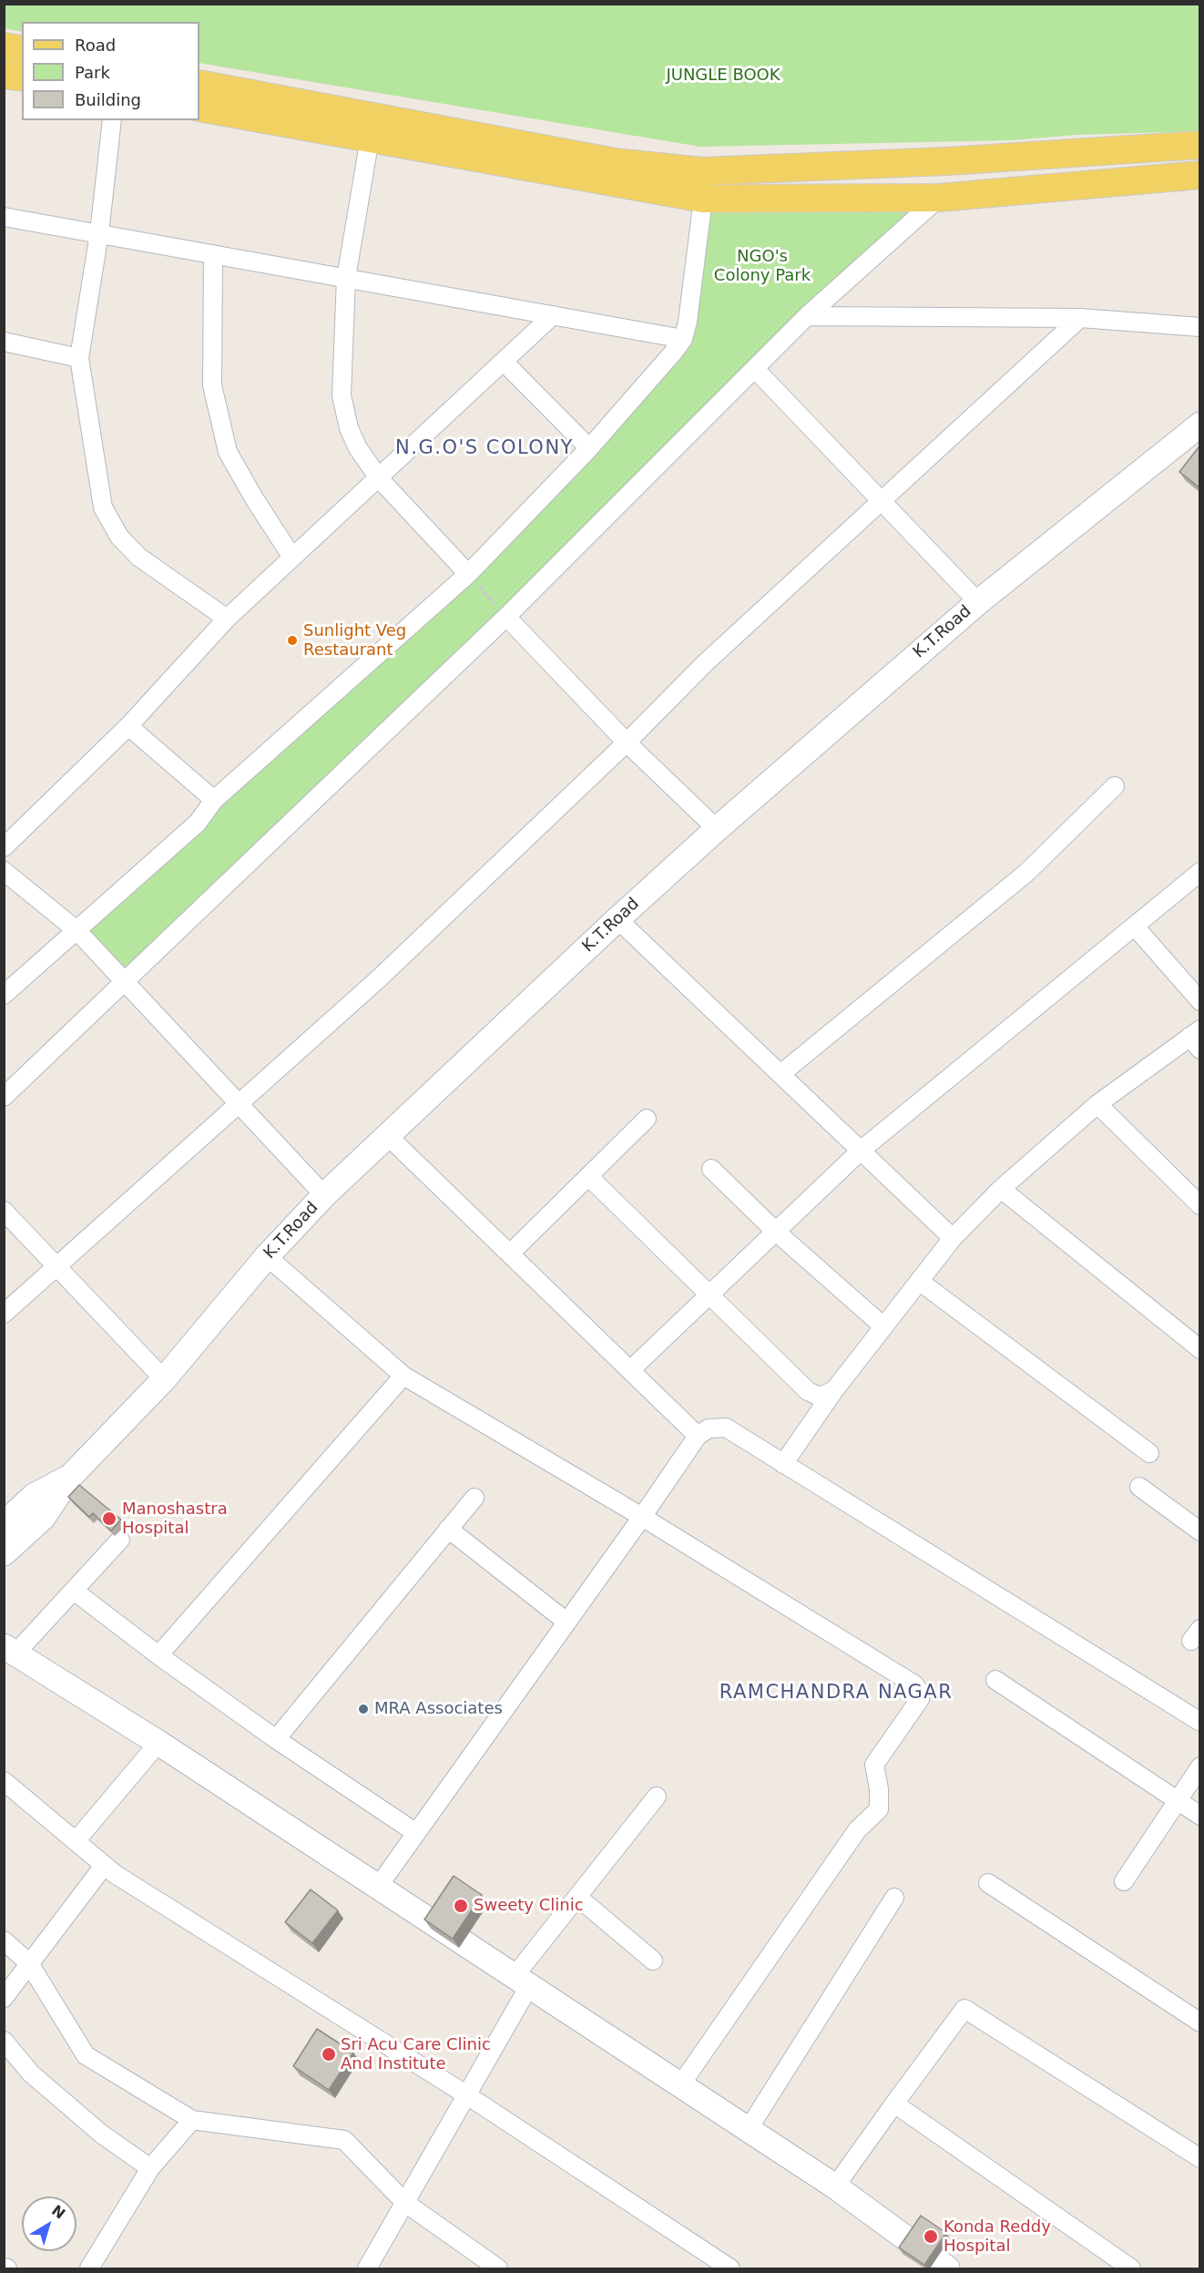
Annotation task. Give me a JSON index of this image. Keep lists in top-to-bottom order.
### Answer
{
  "streets": {
    "main road": ["K.T.Road"]
  },
  "districts": ["N.G.O'S COLONY", "RAMCHANDRA NAGAR"],
  "parks": ["JUNGLE BOOK", "NGO's Colony Park"],
  "places": [
    "Sunlight Veg Restaurant",
    "Manoshastra Hospital",
    "MRA Associates",
    "Sweety Clinic",
    "Sri Acu Care Clinic And Institute",
    "Konda Reddy Hospital"
  ],
  "legend": ["Road", "Park", "Building"],
  "north": "top right"
}
